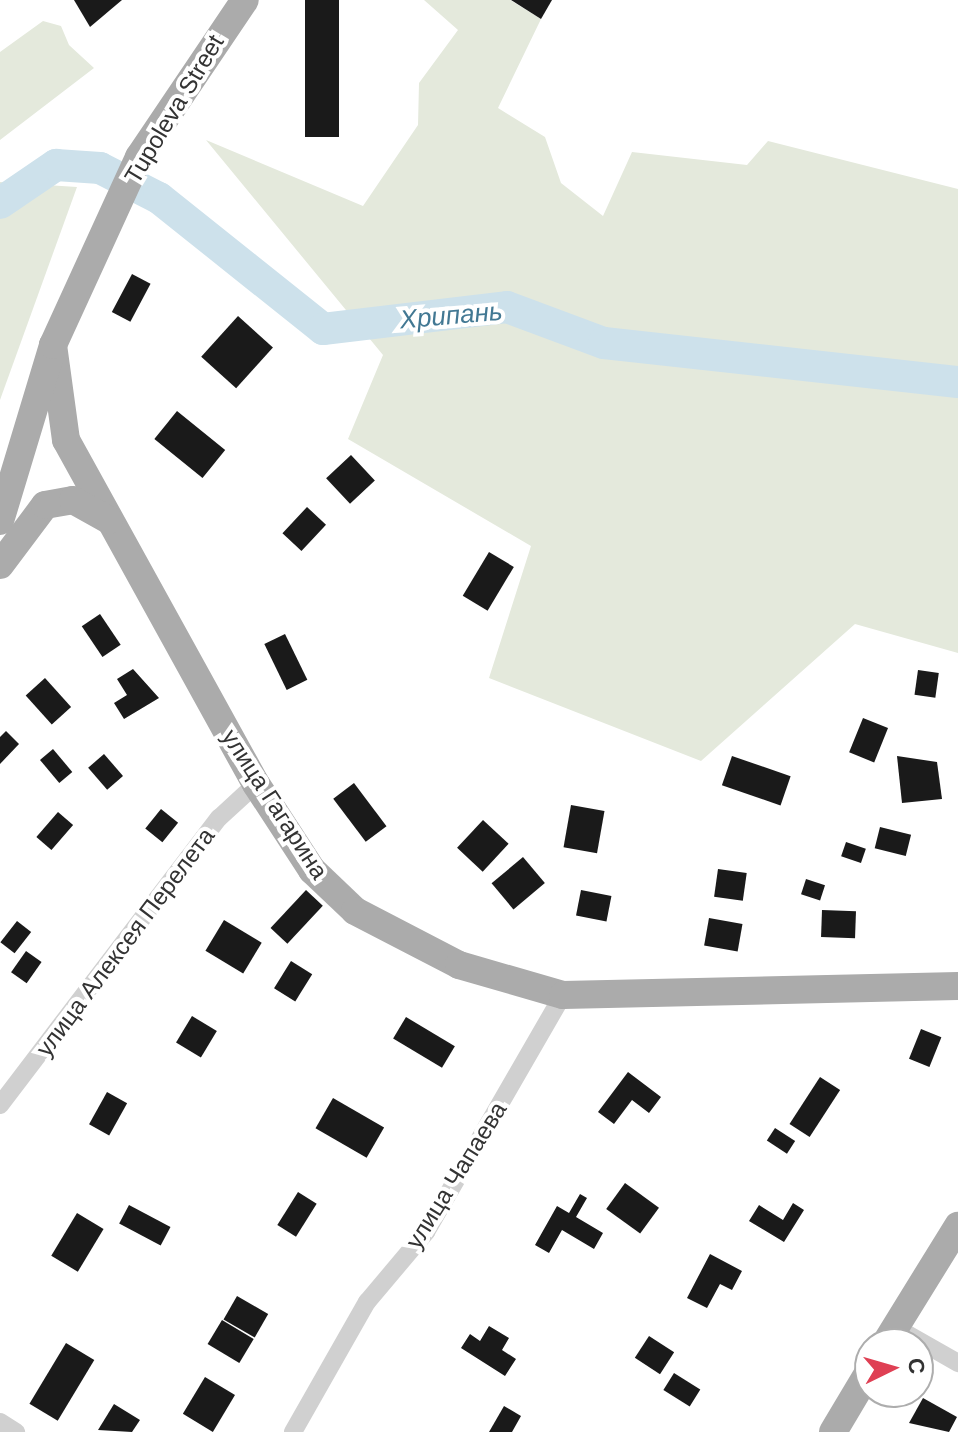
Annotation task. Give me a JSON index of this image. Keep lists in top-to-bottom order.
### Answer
{
  "streets": {
    "main road": ["Tupoleva Street", "улица Гагарина"],
    "street": ["улица Алексея Перелета", "улица Чапаева"]
  },
  "crossings": [
    ["Tupoleva Street", "улица Гагарина"],
    ["улица Гагарина", "улица Алексея Перелета"],
    ["улица Гагарина", "улица Чапаева"]
  ],
  "water": ["Хрипань"],
  "north": "right"
}
